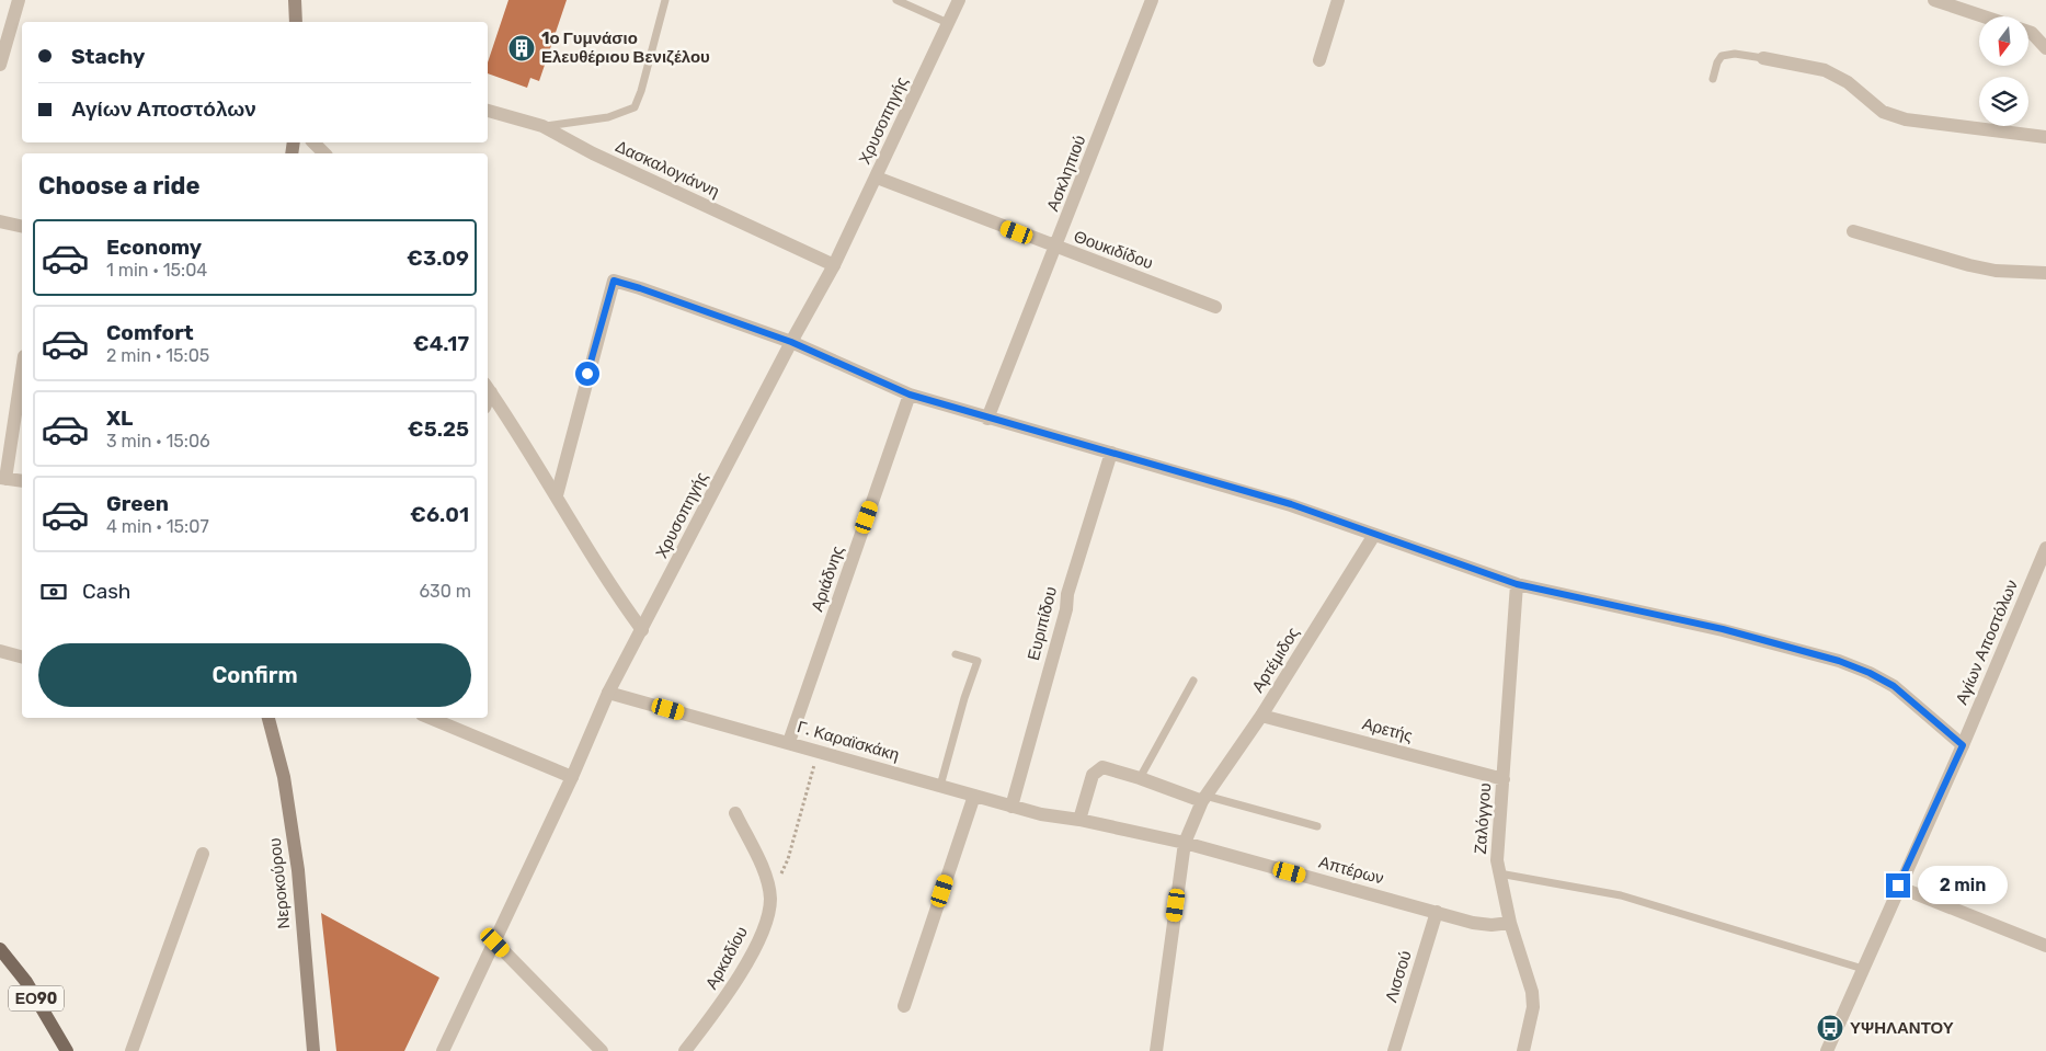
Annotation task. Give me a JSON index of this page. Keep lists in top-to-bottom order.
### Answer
{
  "streets": {
    "main road": ["Νεροκούρου", "ΕΟ90"],
    "street": [
      "Χρυσοπηγής",
      "Δασκαλογιάννη",
      "Ασκληπιού",
      "Θουκιδίδου",
      "Αριάδνης",
      "Ευριπίδου",
      "Αγίων Αποστόλων",
      "Αρτέμιδος",
      "Αρετής",
      "Γ. Καραϊσκάκη",
      "Ζαλόγγου",
      "Απτέρων",
      "Αρκαδίου",
      "Λισσού"
    ]
  },
  "crossings": [
    ["Χρυσοπηγής", "Δασκαλογιάννη"],
    ["Χρυσοπηγής", "Θουκιδίδου"],
    ["Χρυσοπηγής", "Γ. Καραϊσκάκη"],
    ["Ασκληπιού", "Θουκιδίδου"],
    ["Αριάδνης", "Γ. Καραϊσκάκη"],
    ["Ευριπίδου", "Γ. Καραϊσκάκη"],
    ["Αρτέμιδος", "Αρετής"],
    ["Αρετής", "Ζαλόγγου"],
    ["Γ. Καραϊσκάκη", "Απτέρων"],
    ["Ζαλόγγου", "Απτέρων"],
    ["Απτέρων", "Λισσού"]
  ],
  "places": {
    "building": ["1ο Γυμνάσιο Ελευθέριου Βενιζέλου"],
    "bus stop": ["ΥΨΗΛΑΝΤΟΥ"]
  },
  "north": "bottom",
  "page": {
    "banner": ["Stachy", "Αγίων Αποστόλων"],
    "heading": "Choose a ride",
    "list": [
      {
        "name": "Economy",
        "note": "1 min · 15:04",
        "value": "€3.09"
      },
      {
        "name": "Comfort",
        "note": "2 min · 15:05",
        "value": "€4.17"
      },
      {
        "name": "XL",
        "note": "3 min · 15:06",
        "value": "€5.25"
      },
      {
        "name": "Green",
        "note": "4 min · 15:07",
        "value": "€6.01"
      }
    ],
    "pay": ["Cash", "630 m"],
    "buttons": "Confirm",
    "bubble": "2 min"
  }
}
